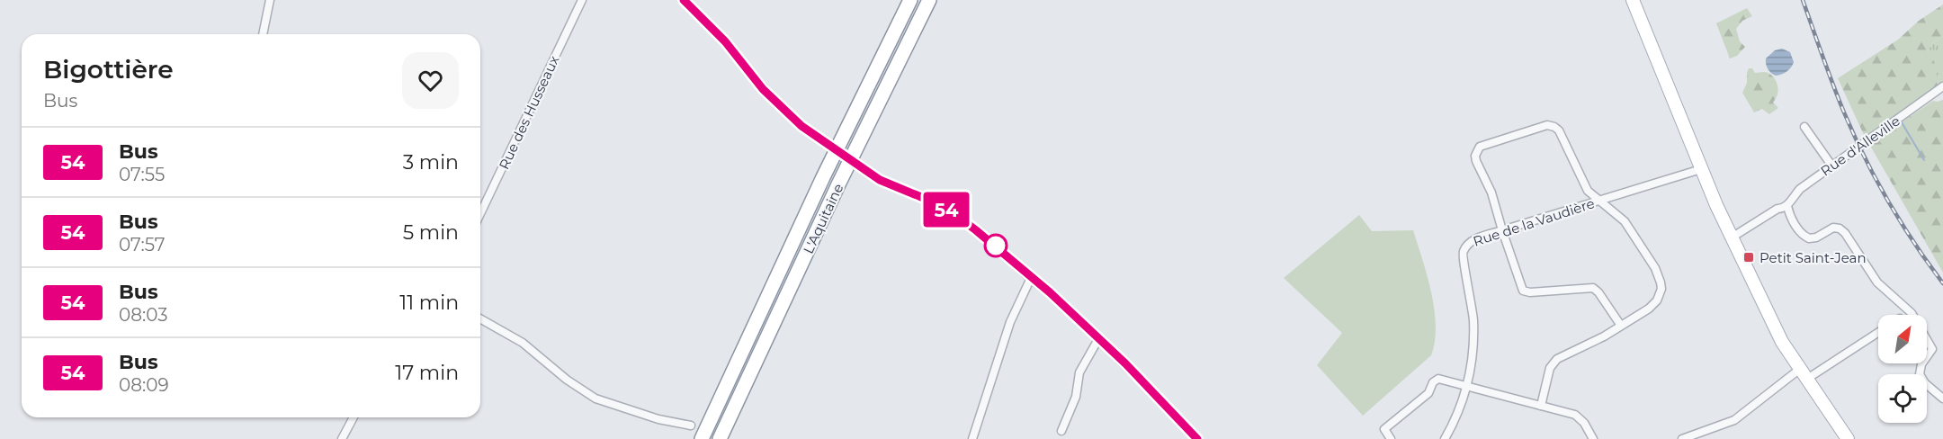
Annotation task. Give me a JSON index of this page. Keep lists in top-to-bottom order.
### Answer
{
  "streets": {
    "highway": ["L'Aquitaine"],
    "street": ["Rue des Husseaux", "Rue d'Alleville", "Rue de la Vaudière"]
  },
  "places": {
    "transit": ["Petit Saint-Jean"]
  },
  "lines": ["bus line 54"],
  "north": "top right",
  "page": {
    "on_map": "54",
    "heading": ["Bigottière", "Bus"],
    "list": [
      {
        "mark": "54",
        "name": "Bus",
        "note": "07:55",
        "value": "3 min"
      },
      {
        "mark": "54",
        "name": "Bus",
        "note": "07:57",
        "value": "5 min"
      },
      {
        "mark": "54",
        "name": "Bus",
        "note": "08:03",
        "value": "11 min"
      },
      {
        "mark": "54",
        "name": "Bus",
        "note": "08:09",
        "value": "17 min"
      }
    ]
  }
}
